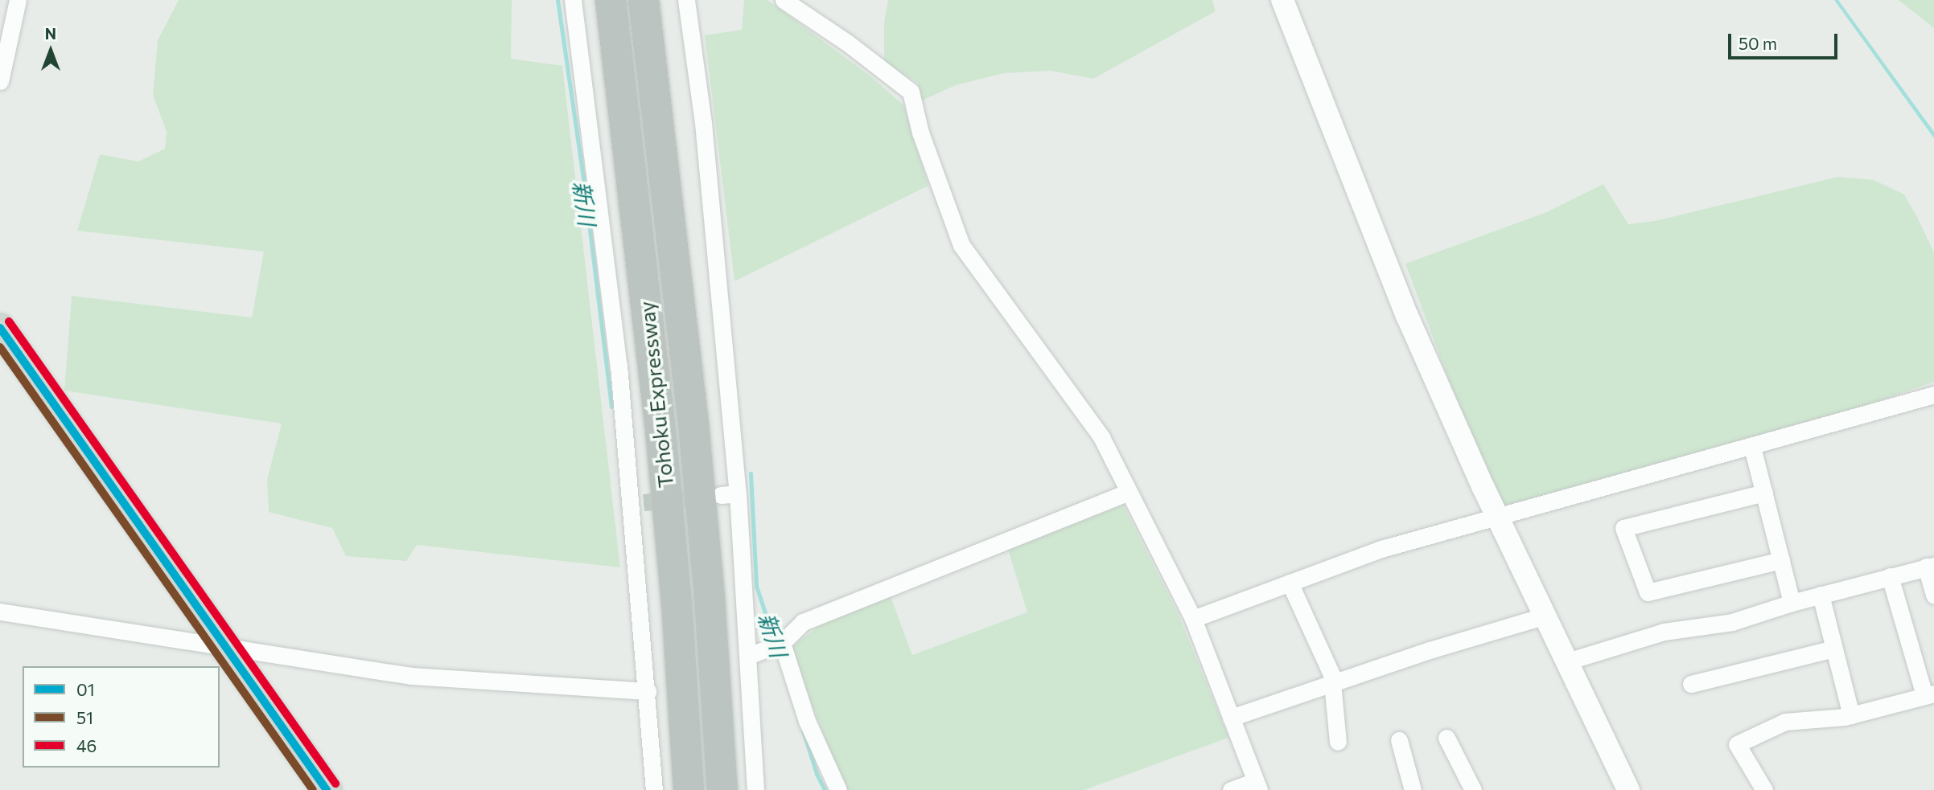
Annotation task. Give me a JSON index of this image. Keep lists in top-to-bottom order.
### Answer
{
  "streets": {
    "highway": ["Tohoku Expressway"]
  },
  "water": ["新川"],
  "lines": ["transit line 46", "transit line 01", "transit line 51"],
  "legend": ["01", "51", "46"],
  "scale_bar": "50 m",
  "north": "top"
}
